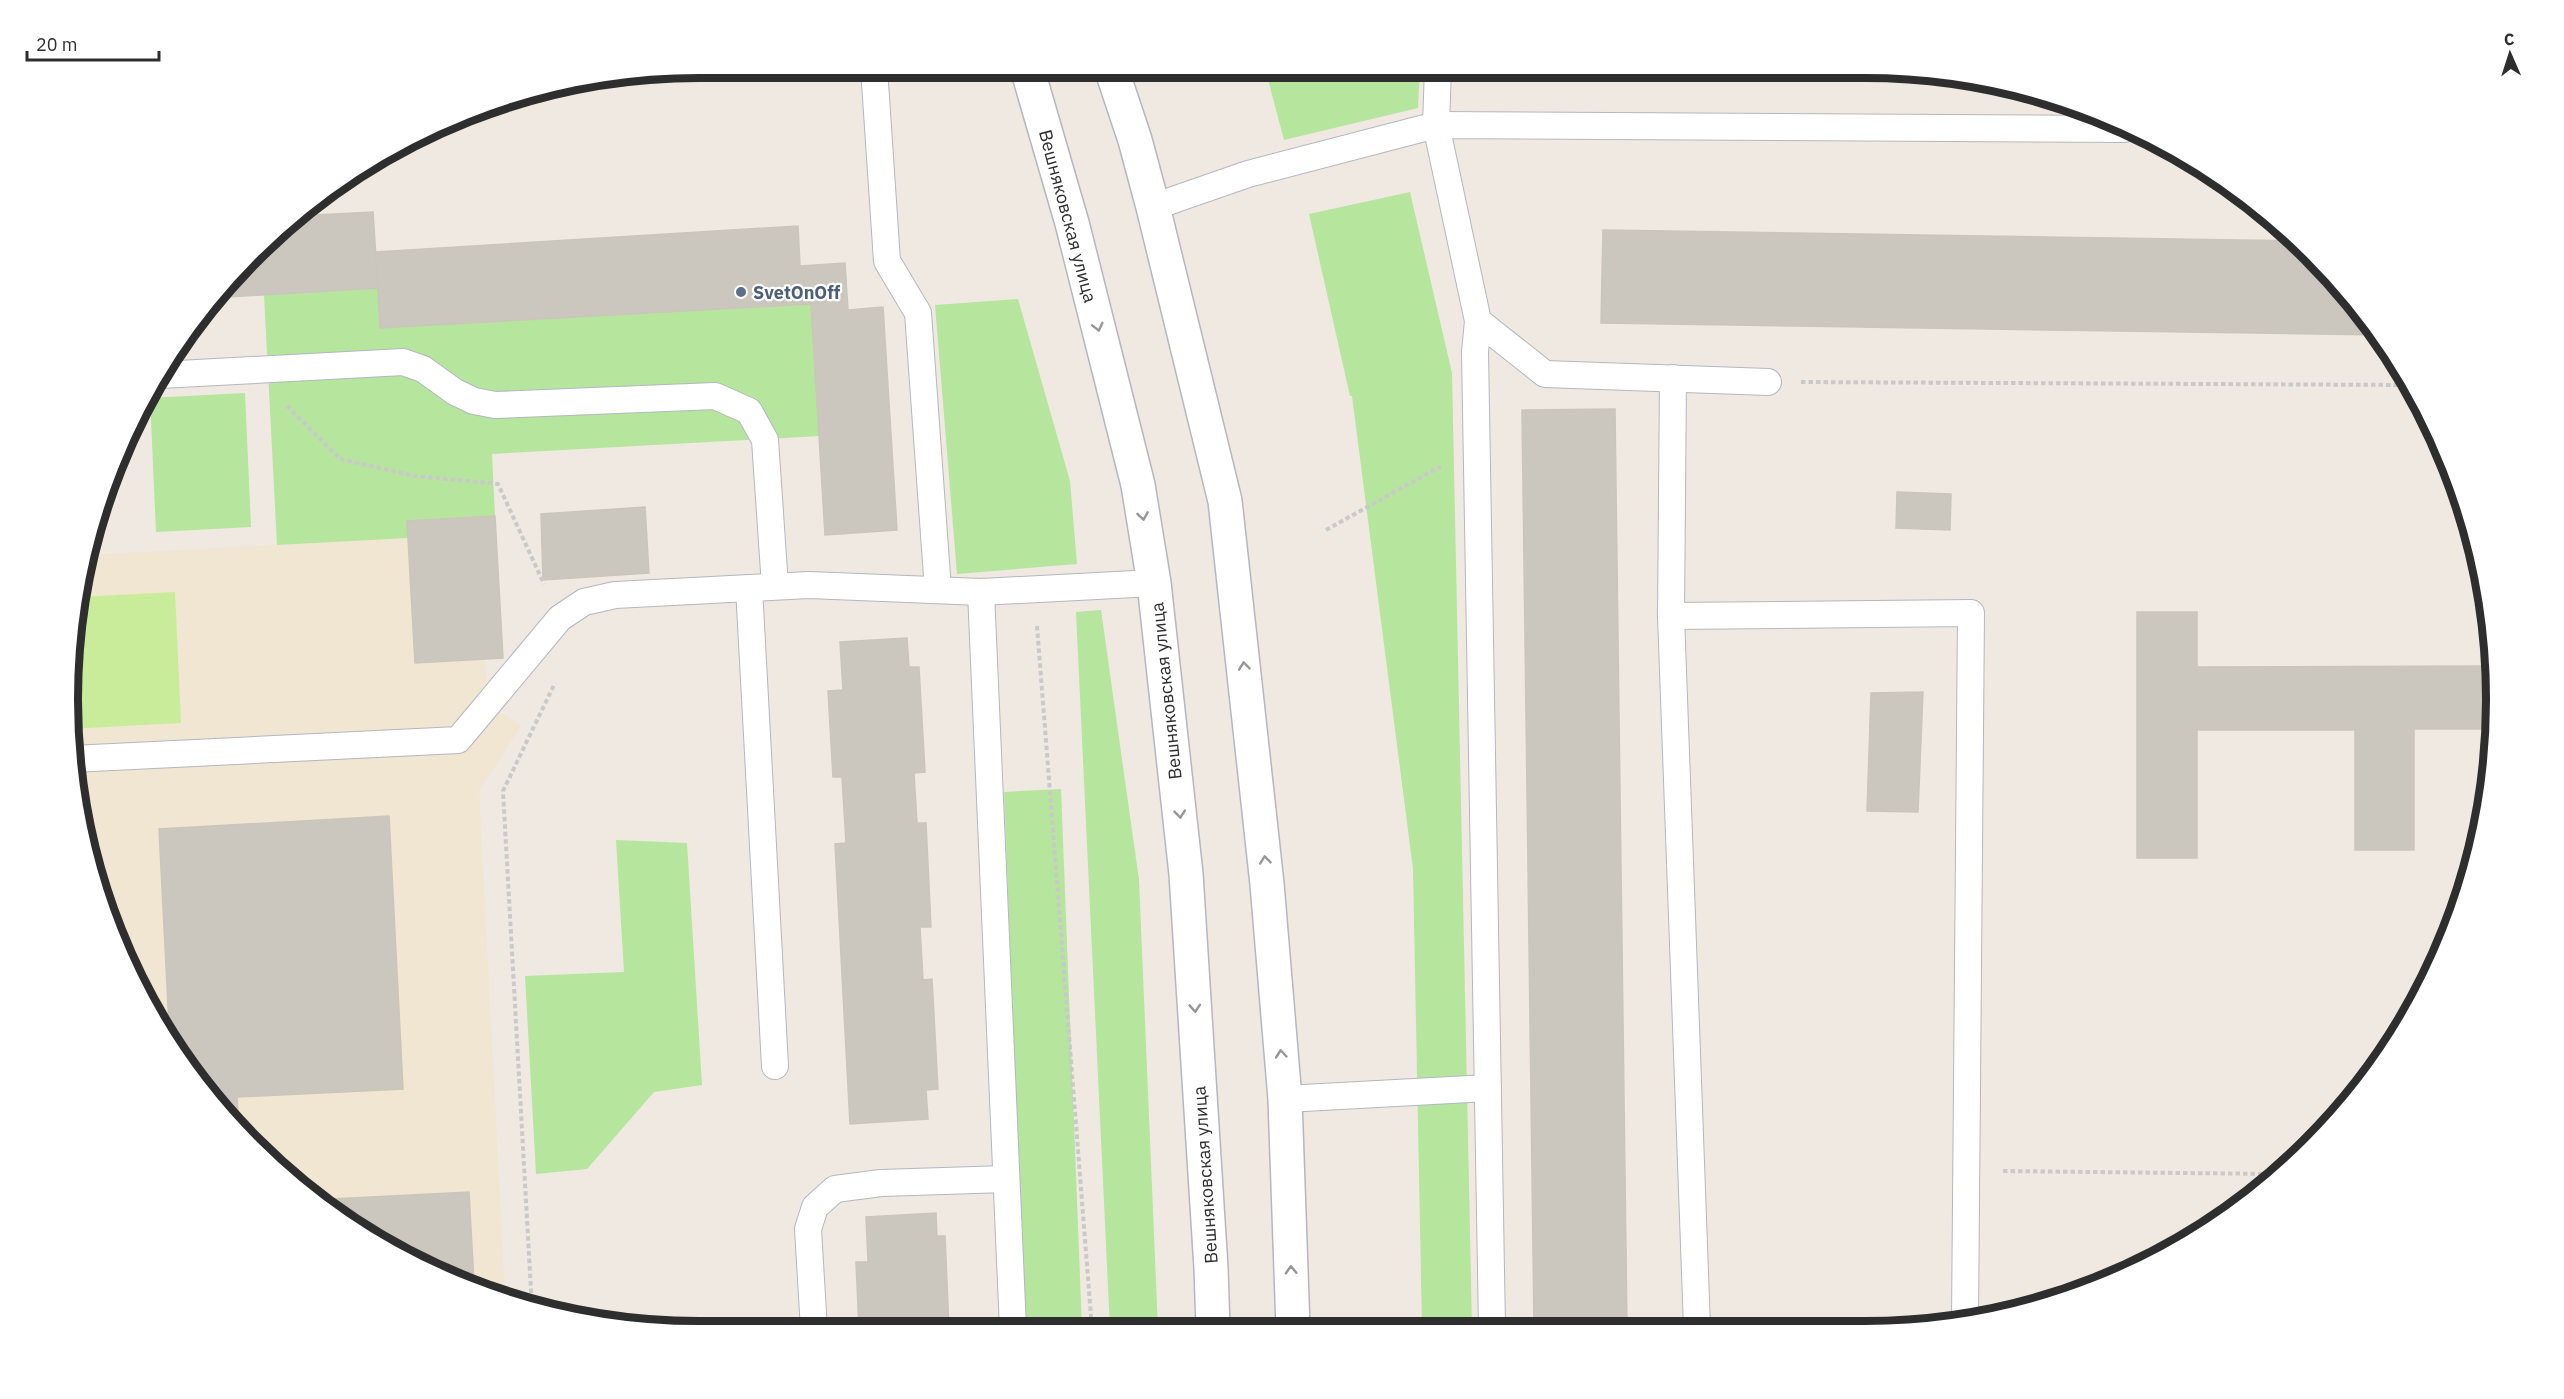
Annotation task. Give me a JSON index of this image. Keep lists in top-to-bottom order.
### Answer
{
  "streets": {
    "main road": ["Вешняковская улица"]
  },
  "places": ["SvetOnOff"],
  "scale_bar": "20 m",
  "north": "top"
}
